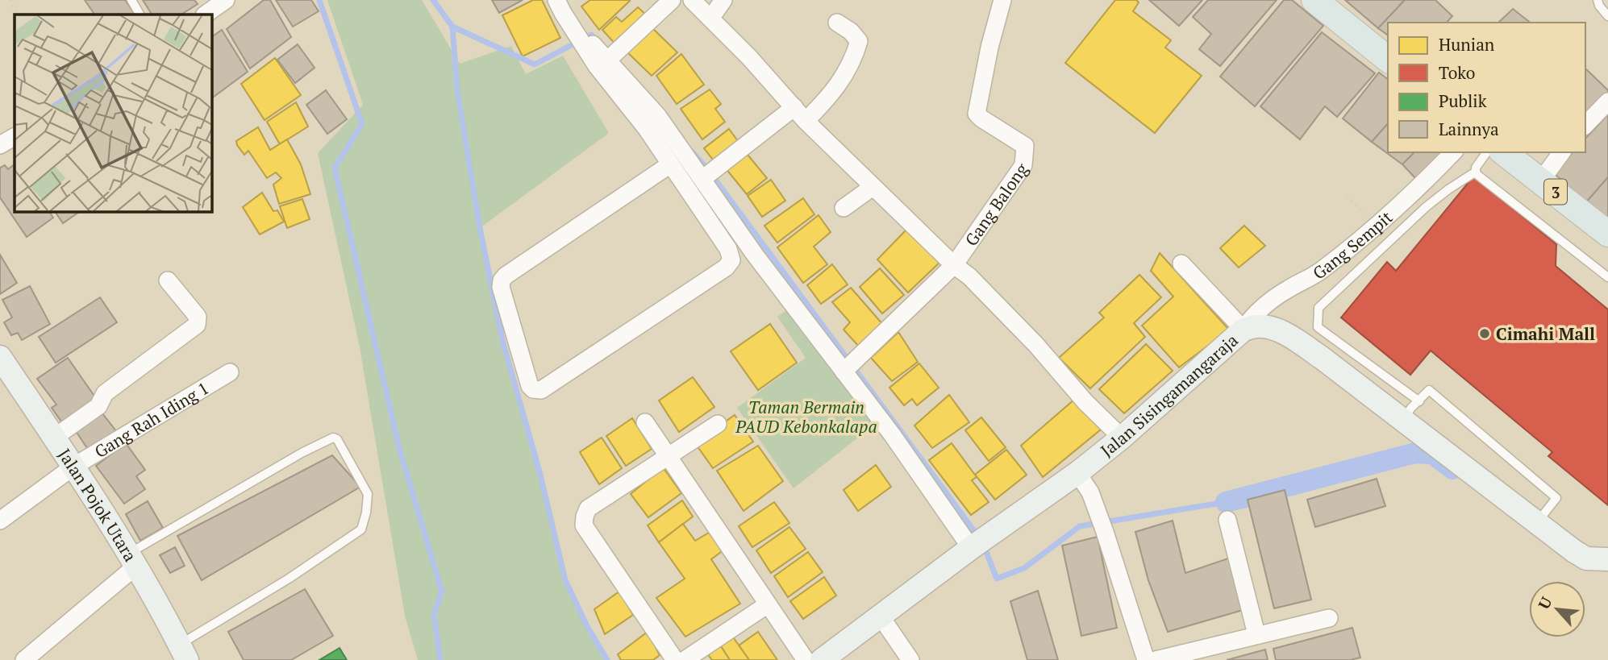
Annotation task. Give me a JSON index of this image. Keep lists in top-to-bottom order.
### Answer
{
  "streets": {
    "main road": ["3", "Jalan Sisingamangaraja", "Jalan Pojok Utara"],
    "street": ["Gang Balong", "Gang Sempit", "Gang Rah Iding 1"]
  },
  "crossings": [
    ["Gang Sempit", "Jalan Sisingamangaraja"],
    ["Gang Rah Iding 1", "Jalan Pojok Utara"]
  ],
  "parks": ["Taman Bermain PAUD Kebonkalapa"],
  "places": ["Cimahi Mall"],
  "legend": [
    "Hunian",
    "Toko",
    "Publik",
    "Lainnya"
  ],
  "north": "top left"
}
